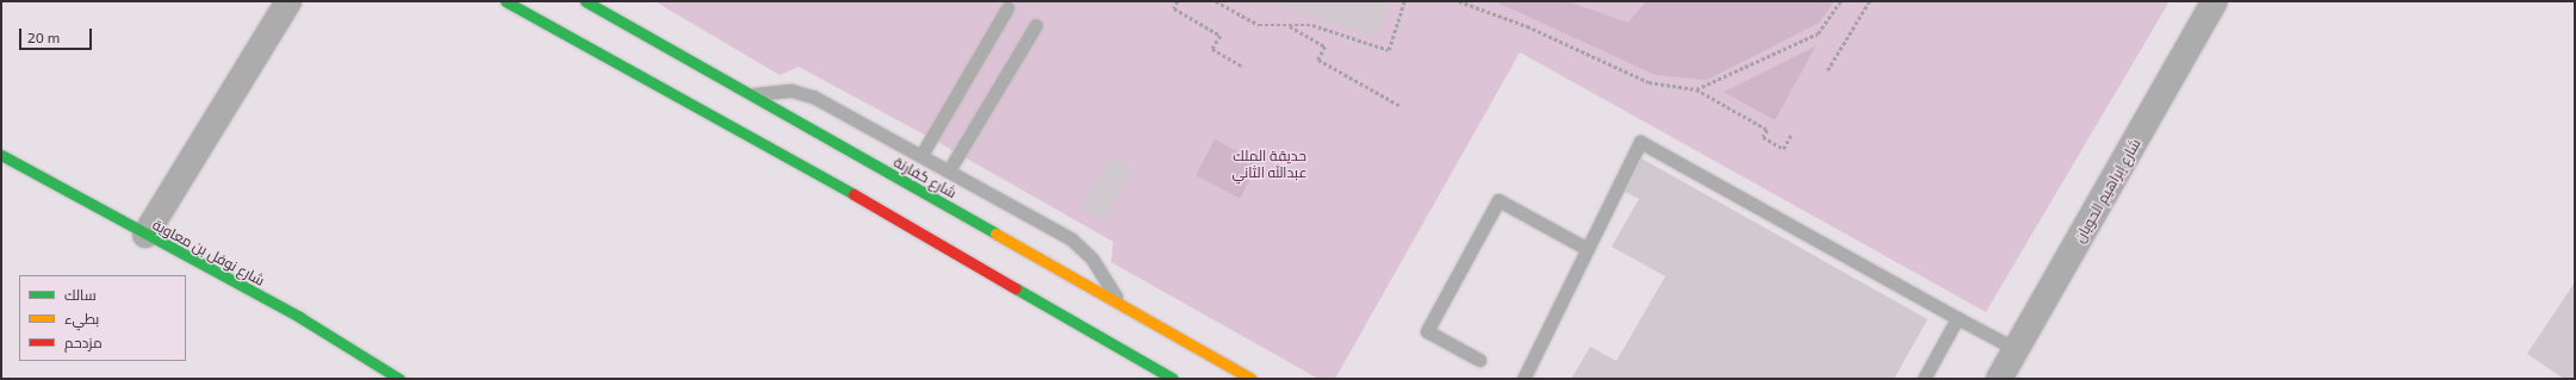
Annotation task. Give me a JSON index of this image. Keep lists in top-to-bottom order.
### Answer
{
  "streets": {
    "street": ["شارع كفارنة", "شارع إبراهيم الحويان", "شارع نوفل بن معاوية"]
  },
  "parks": ["حديقة الملك عبدالله الثاني"],
  "legend": ["سالك", "بطيء", "مزدحم"],
  "scale_bar": "20 m"
}
